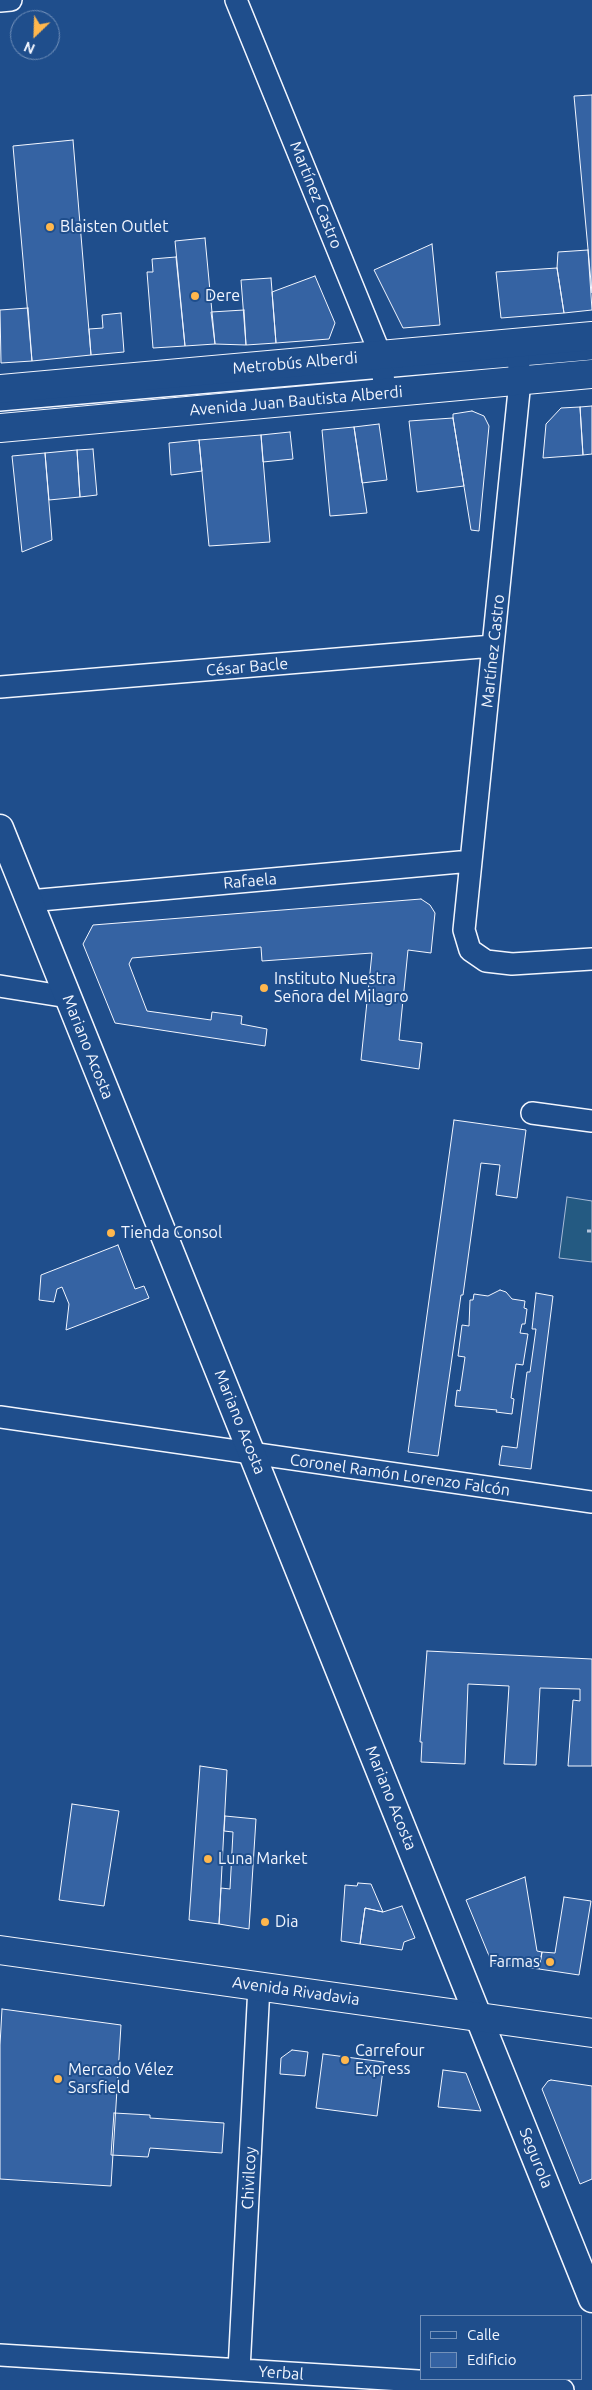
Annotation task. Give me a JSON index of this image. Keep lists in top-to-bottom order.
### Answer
{
  "streets": {
    "main road": ["Avenida Juan Bautista Alberdi", "Avenida Rivadavia"],
    "street": [
      "Martínez Castro",
      "César Bacle",
      "Rafaela",
      "Mariano Acosta",
      "Coronel Ramón Lorenzo Falcón",
      "Segurola",
      "Chivilcoy",
      "Yerbal"
    ],
    "lane": ["Metrobús Alberdi"]
  },
  "crossings": [
    ["Martínez Castro", "Metrobús Alberdi"],
    ["Martínez Castro", "Avenida Juan Bautista Alberdi"],
    ["Martínez Castro", "César Bacle"],
    ["Martínez Castro", "Rafaela"],
    ["Metrobús Alberdi", "Avenida Juan Bautista Alberdi"],
    ["Rafaela", "Mariano Acosta"],
    ["Mariano Acosta", "Coronel Ramón Lorenzo Falcón"],
    ["Mariano Acosta", "Avenida Rivadavia"],
    ["Mariano Acosta", "Segurola"],
    ["Avenida Rivadavia", "Segurola"],
    ["Avenida Rivadavia", "Chivilcoy"],
    ["Chivilcoy", "Yerbal"]
  ],
  "places": [
    "Blaisten Outlet",
    "Dere",
    "Instituto Nuestra Señora del Milagro",
    "Tienda Consol",
    "Luna Market",
    "Dia",
    "Farmas",
    "Carrefour Express",
    "Mercado Vélez Sarsfield"
  ],
  "legend": ["Calle", "Edificio"],
  "north": "bottom left"
}
